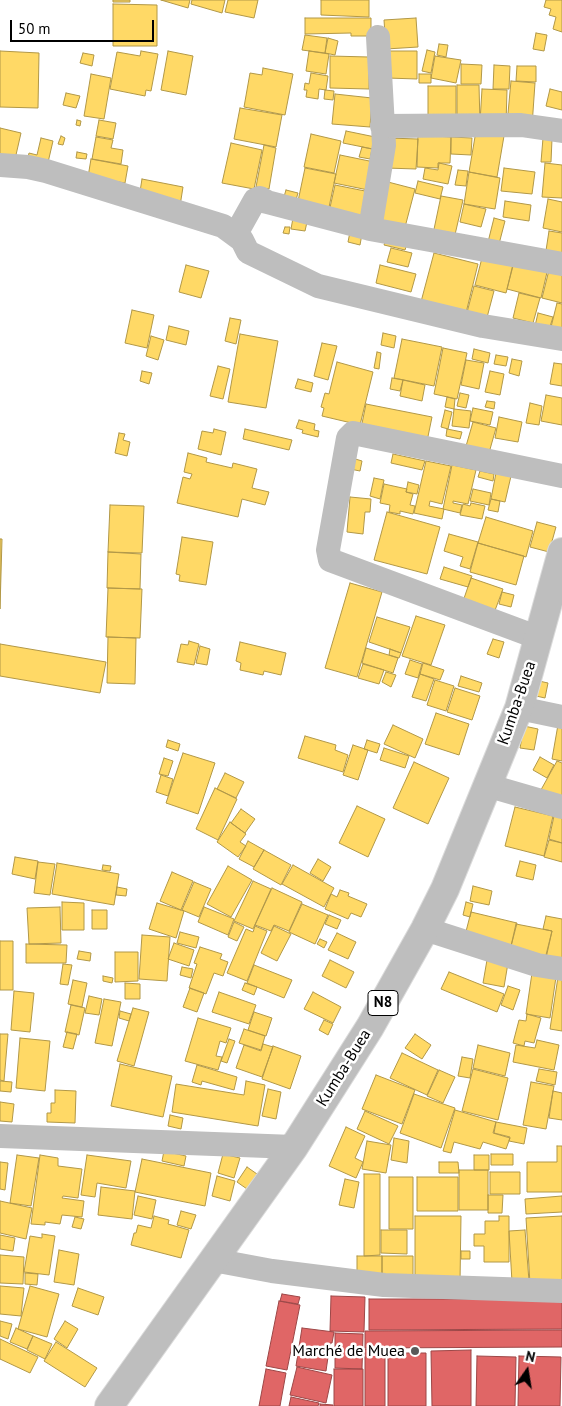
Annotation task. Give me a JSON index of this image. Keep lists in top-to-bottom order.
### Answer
{
  "streets": {
    "highway": ["Kumba-Buea", "N8"]
  },
  "places": ["Marché de Muea"],
  "scale_bar": "50 m",
  "north": "top"
}
